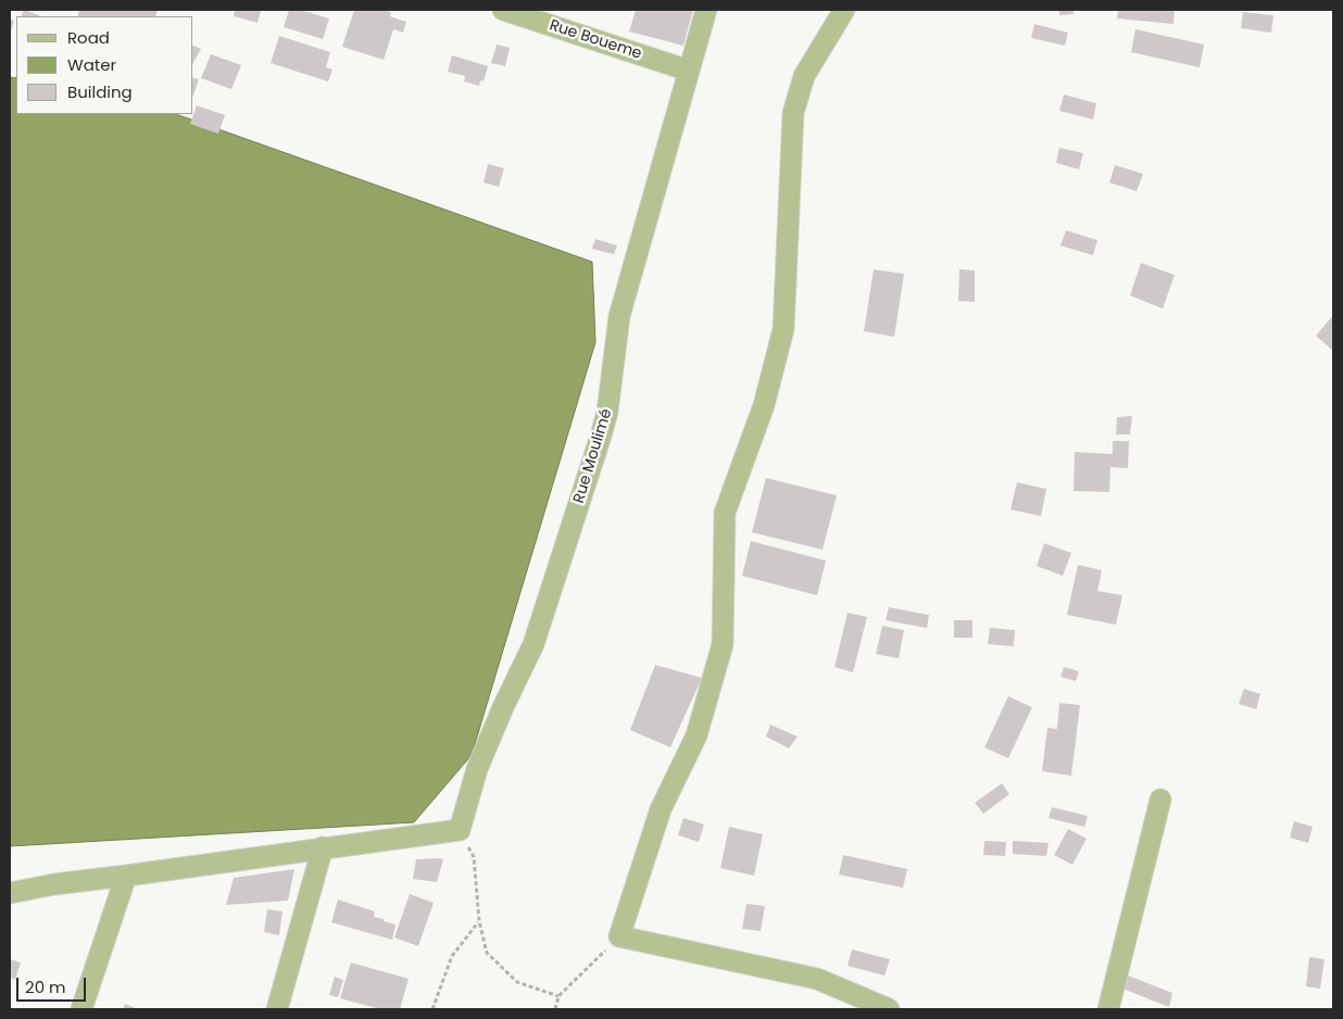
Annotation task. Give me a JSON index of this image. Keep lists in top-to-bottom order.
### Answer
{
  "streets": {
    "street": ["Rue Boueme", "Rue Moulimé"]
  },
  "crossings": [
    ["Rue Boueme", "Rue Moulimé"]
  ],
  "legend": ["Road", "Water", "Building"],
  "scale_bar": "20 m"
}
